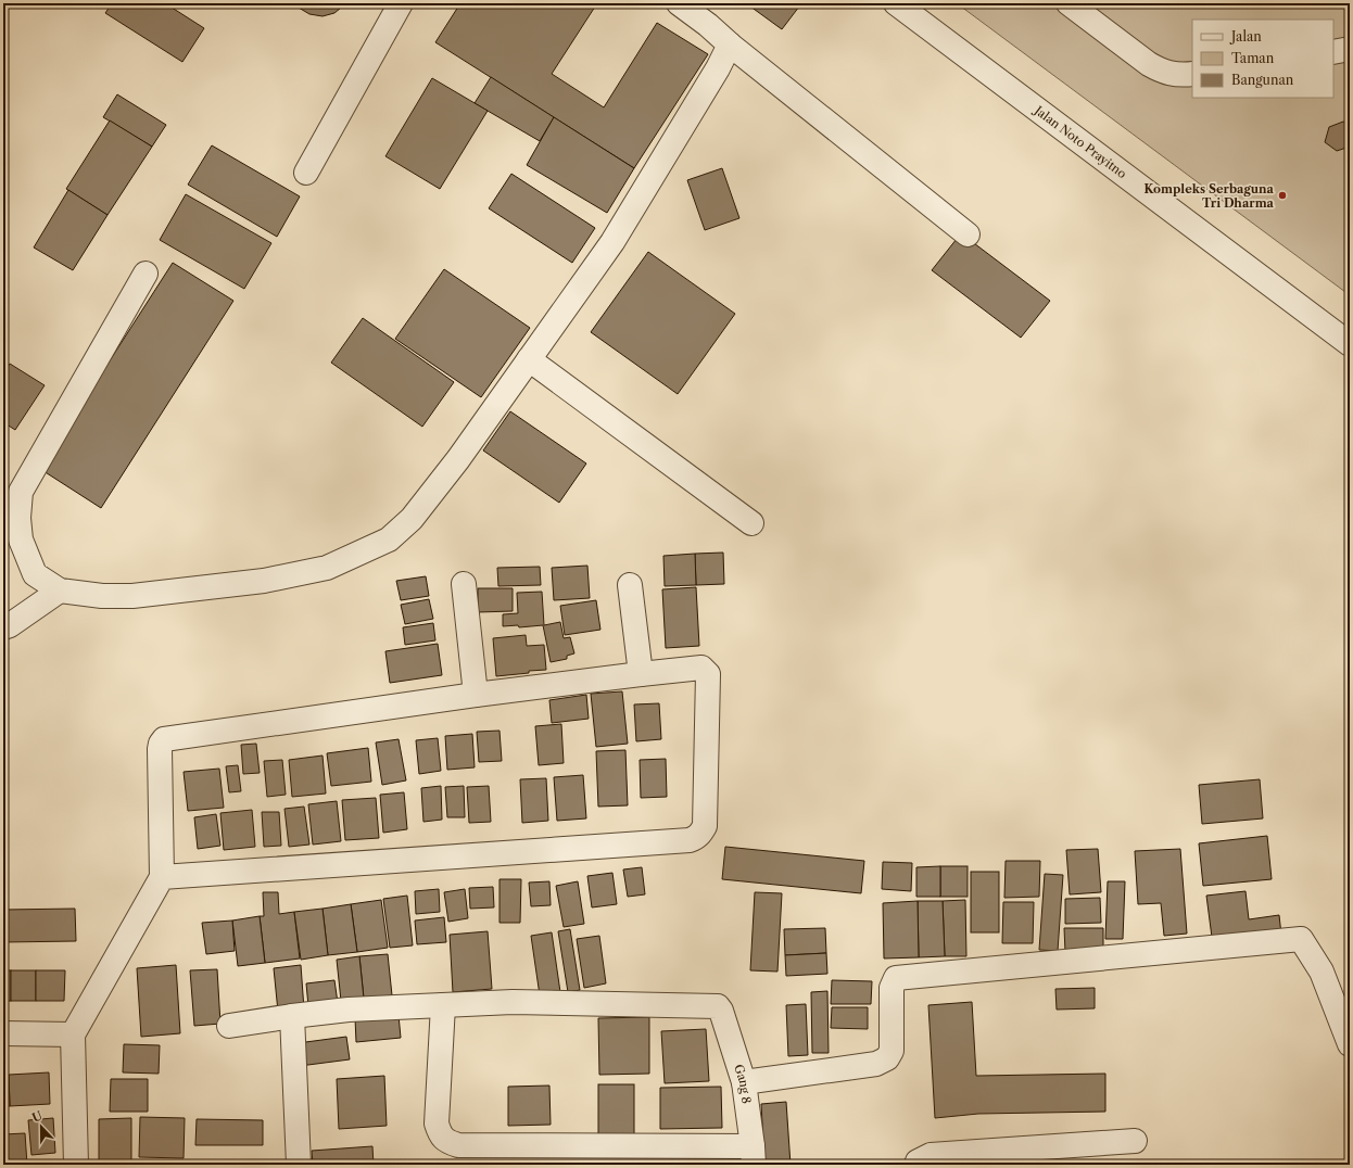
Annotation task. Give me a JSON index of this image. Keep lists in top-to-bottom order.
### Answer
{
  "streets": {
    "street": ["Jalan Noto Prayitno", "Gang 8"]
  },
  "places": ["Kompleks Serbaguna Tri Dharma"],
  "legend": ["Jalan", "Taman", "Bangunan"],
  "north": "top"
}
